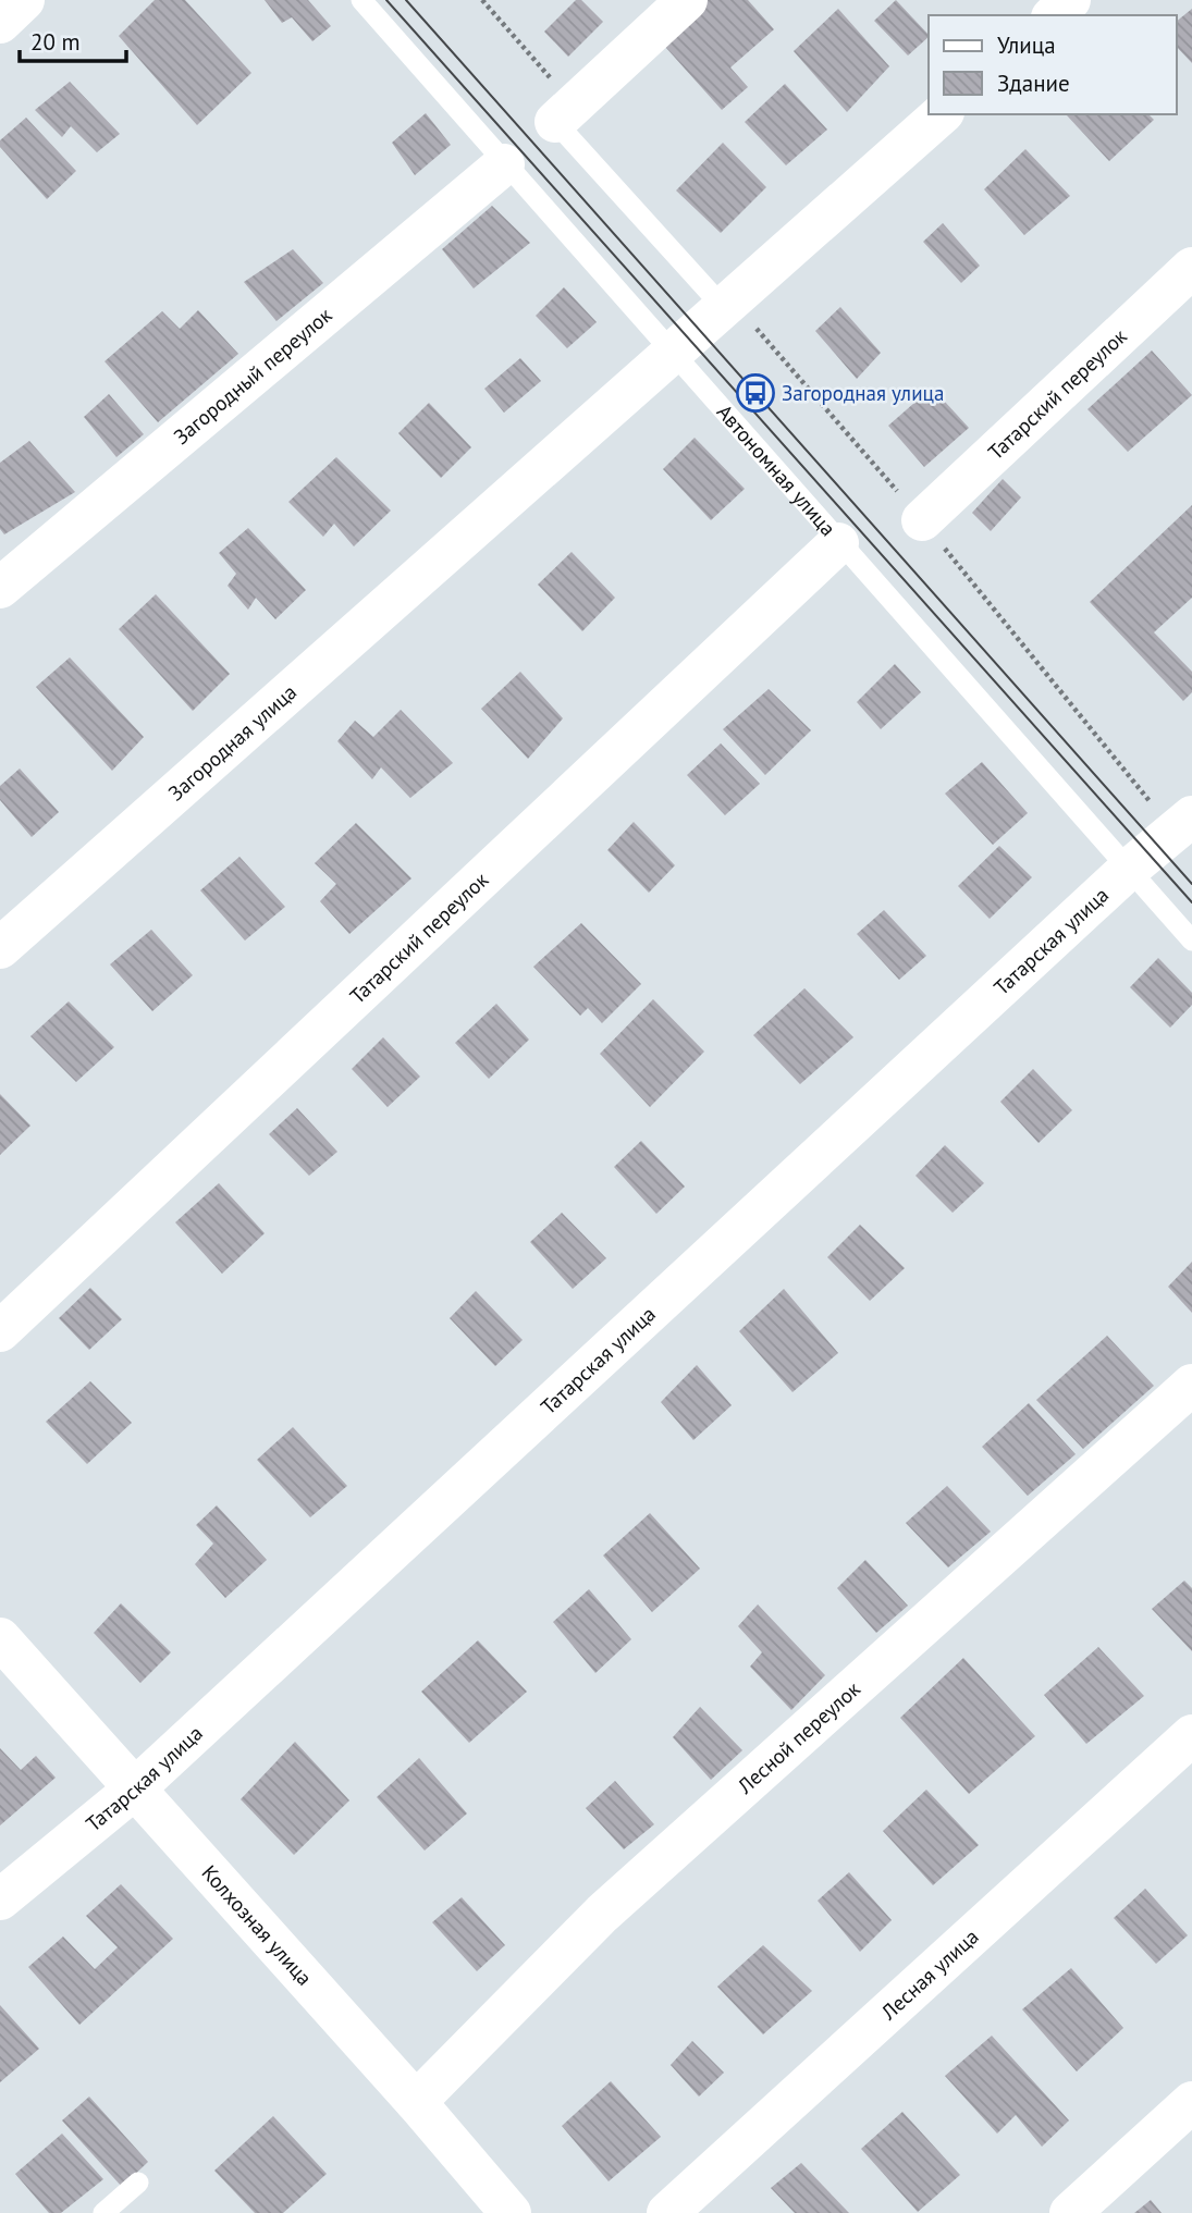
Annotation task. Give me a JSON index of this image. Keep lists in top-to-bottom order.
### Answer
{
  "streets": {
    "street": [
      "Загородный переулок",
      "Татарский переулок",
      "Загородная улица",
      "Татарская улица",
      "Лесной переулок",
      "Колхозная улица",
      "Лесная улица"
    ],
    "lane": ["Автономная улица"]
  },
  "crossings": [
    ["Загородный переулок", "Автономная улица"],
    ["Татарский переулок", "Автономная улица"],
    ["Автономная улица", "Загородная улица"],
    ["Автономная улица", "Татарская улица"],
    ["Татарская улица", "Колхозная улица"],
    ["Лесной переулок", "Колхозная улица"]
  ],
  "places": {
    "bus stop": ["Загородная улица"]
  },
  "legend": ["Улица", "Здание"],
  "scale_bar": "20 m"
}
